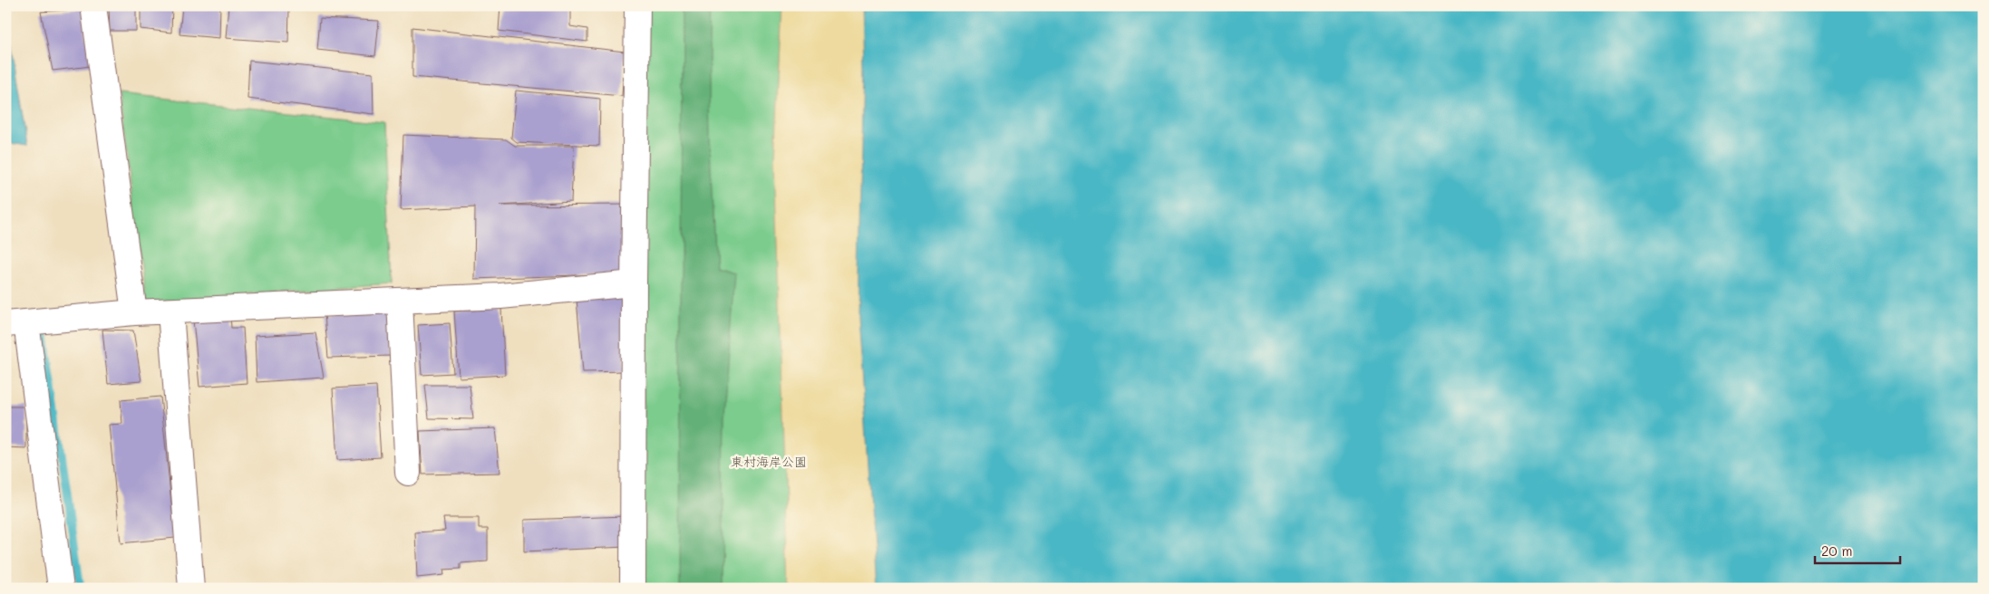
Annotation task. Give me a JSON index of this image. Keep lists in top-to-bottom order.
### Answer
{
  "parks": ["東村海岸公園"],
  "scale_bar": "20 m"
}
